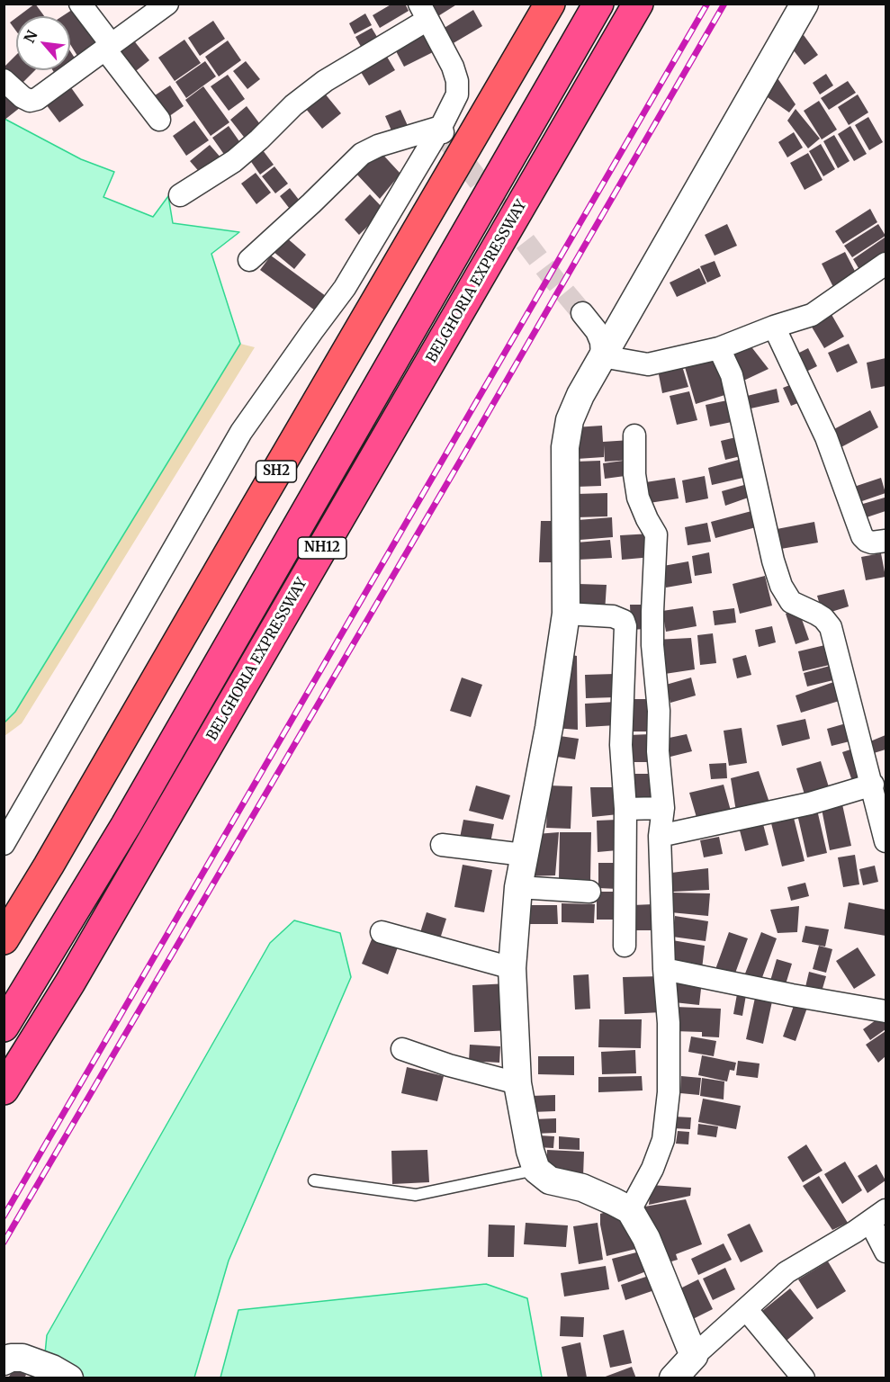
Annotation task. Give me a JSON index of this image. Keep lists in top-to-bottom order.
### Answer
{
  "streets": {
    "highway": ["BELGHORIA EXPRESSWAY", "NH12"],
    "main road": ["SH2"]
  },
  "north": "top left"
}
